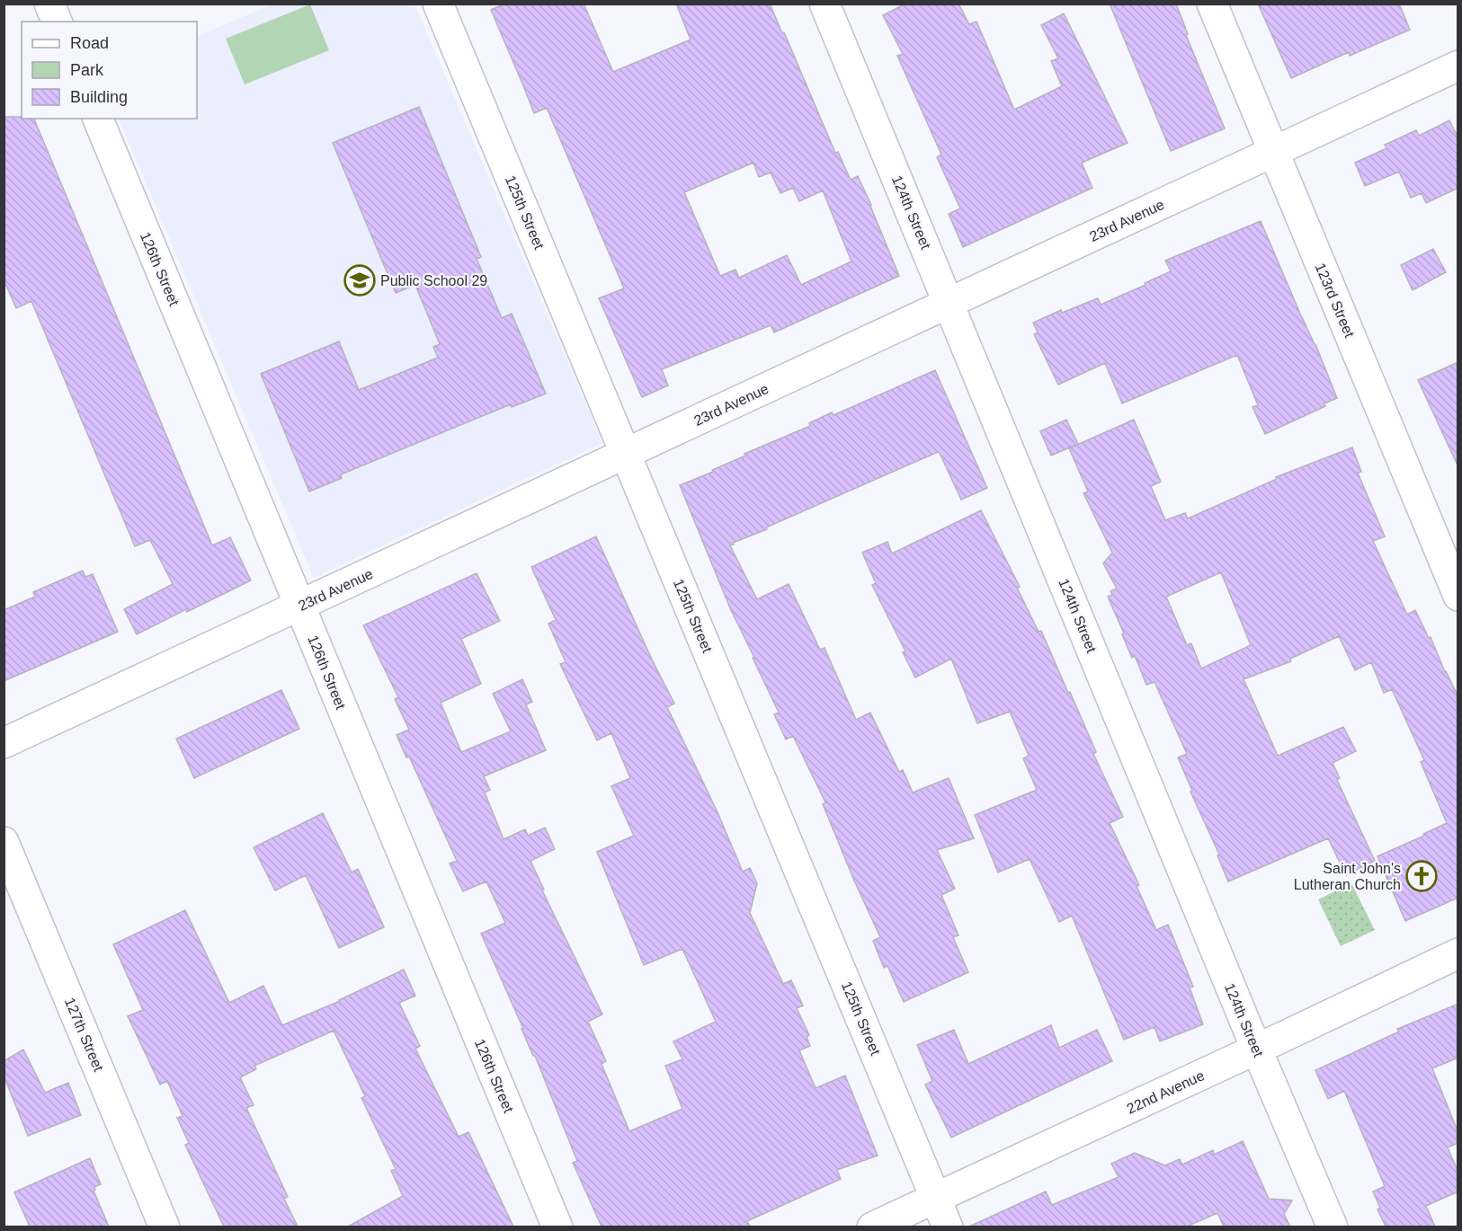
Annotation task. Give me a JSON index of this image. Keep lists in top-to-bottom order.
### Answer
{
  "streets": {
    "street": [
      "125th Street",
      "124th Street",
      "23rd Avenue",
      "126th Street",
      "123rd Street",
      "127th Street",
      "22nd Avenue"
    ]
  },
  "crossings": [
    ["125th Street", "23rd Avenue"],
    ["125th Street", "22nd Avenue"],
    ["124th Street", "23rd Avenue"],
    ["124th Street", "22nd Avenue"],
    ["23rd Avenue", "126th Street"],
    ["23rd Avenue", "123rd Street"]
  ],
  "places": {
    "school or university": ["Public School 29"],
    "church": ["Saint John's Lutheran Church"]
  },
  "legend": ["Road", "Park", "Building"]
}
